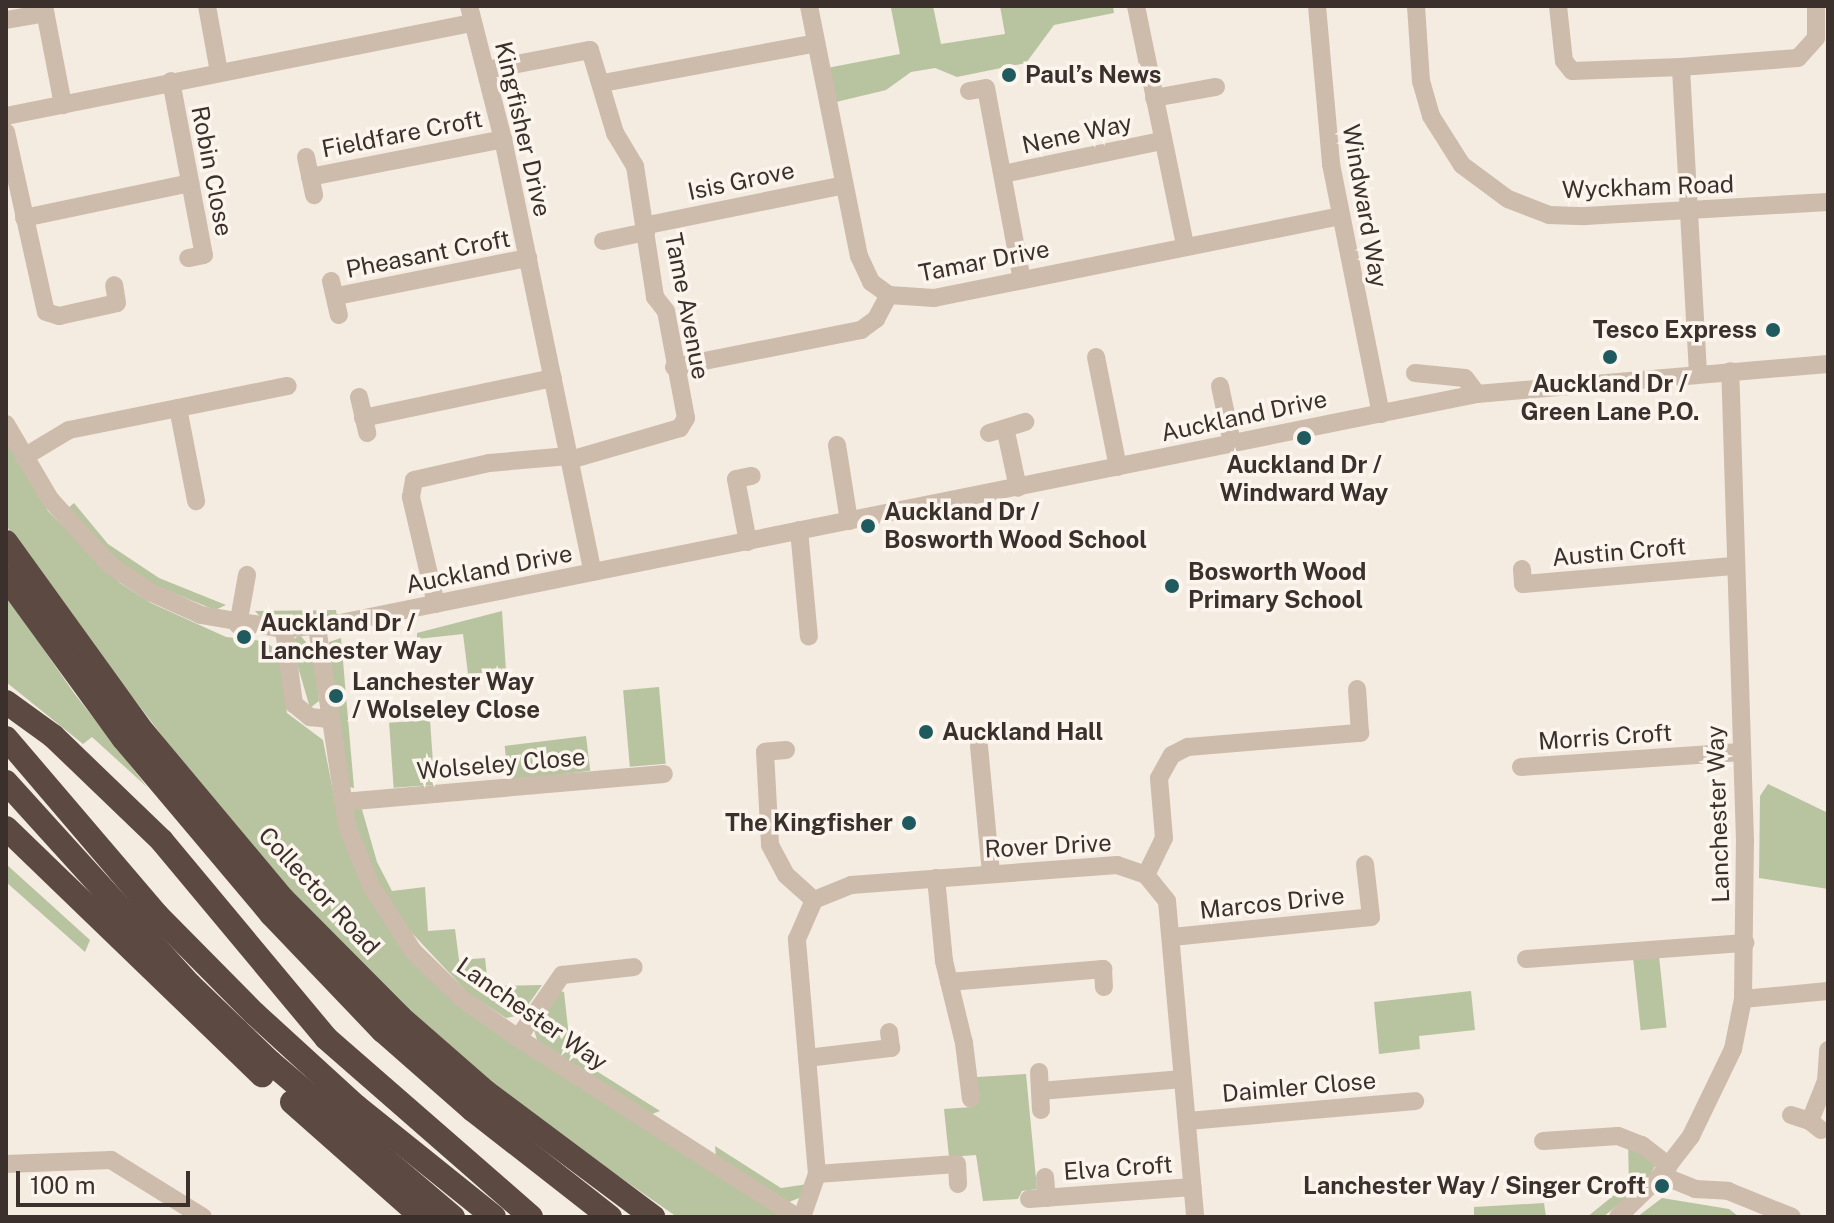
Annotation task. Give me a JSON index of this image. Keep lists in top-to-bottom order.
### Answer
{
  "streets": {
    "highway": ["Collector Road"],
    "street": [
      "Kingfisher Drive",
      "Fieldfare Croft",
      "Nene Way",
      "Robin Close",
      "Isis Grove",
      "Wyckham Road",
      "Windward Way",
      "Pheasant Croft",
      "Tamar Drive",
      "Tame Avenue",
      "Auckland Drive",
      "Austin Croft",
      "Morris Croft",
      "Wolseley Close",
      "Lanchester Way",
      "Rover Drive",
      "Marcos Drive",
      "Daimler Close",
      "Elva Croft"
    ]
  },
  "crossings": [
    ["Kingfisher Drive", "Fieldfare Croft"],
    ["Kingfisher Drive", "Robin Close"],
    ["Kingfisher Drive", "Pheasant Croft"],
    ["Kingfisher Drive", "Tame Avenue"],
    ["Kingfisher Drive", "Auckland Drive"],
    ["Isis Grove", "Tamar Drive"],
    ["Isis Grove", "Tame Avenue"],
    ["Windward Way", "Tamar Drive"],
    ["Windward Way", "Auckland Drive"],
    ["Tame Avenue", "Auckland Drive"],
    ["Auckland Drive", "Lanchester Way"],
    ["Austin Croft", "Lanchester Way"],
    ["Morris Croft", "Lanchester Way"],
    ["Wolseley Close", "Lanchester Way"]
  ],
  "places": [
    "Paul’s News",
    "Tesco Express",
    "Auckland Dr / Green Lane P.O.",
    "Auckland Dr / Windward Way",
    "Auckland Dr / Bosworth Wood School",
    "Bosworth Wood Primary School",
    "Auckland Dr / Lanchester Way",
    "Lanchester Way / Wolseley Close",
    "Auckland Hall",
    "The Kingfisher",
    "Lanchester Way / Singer Croft"
  ],
  "scale_bar": "100 m"
}
